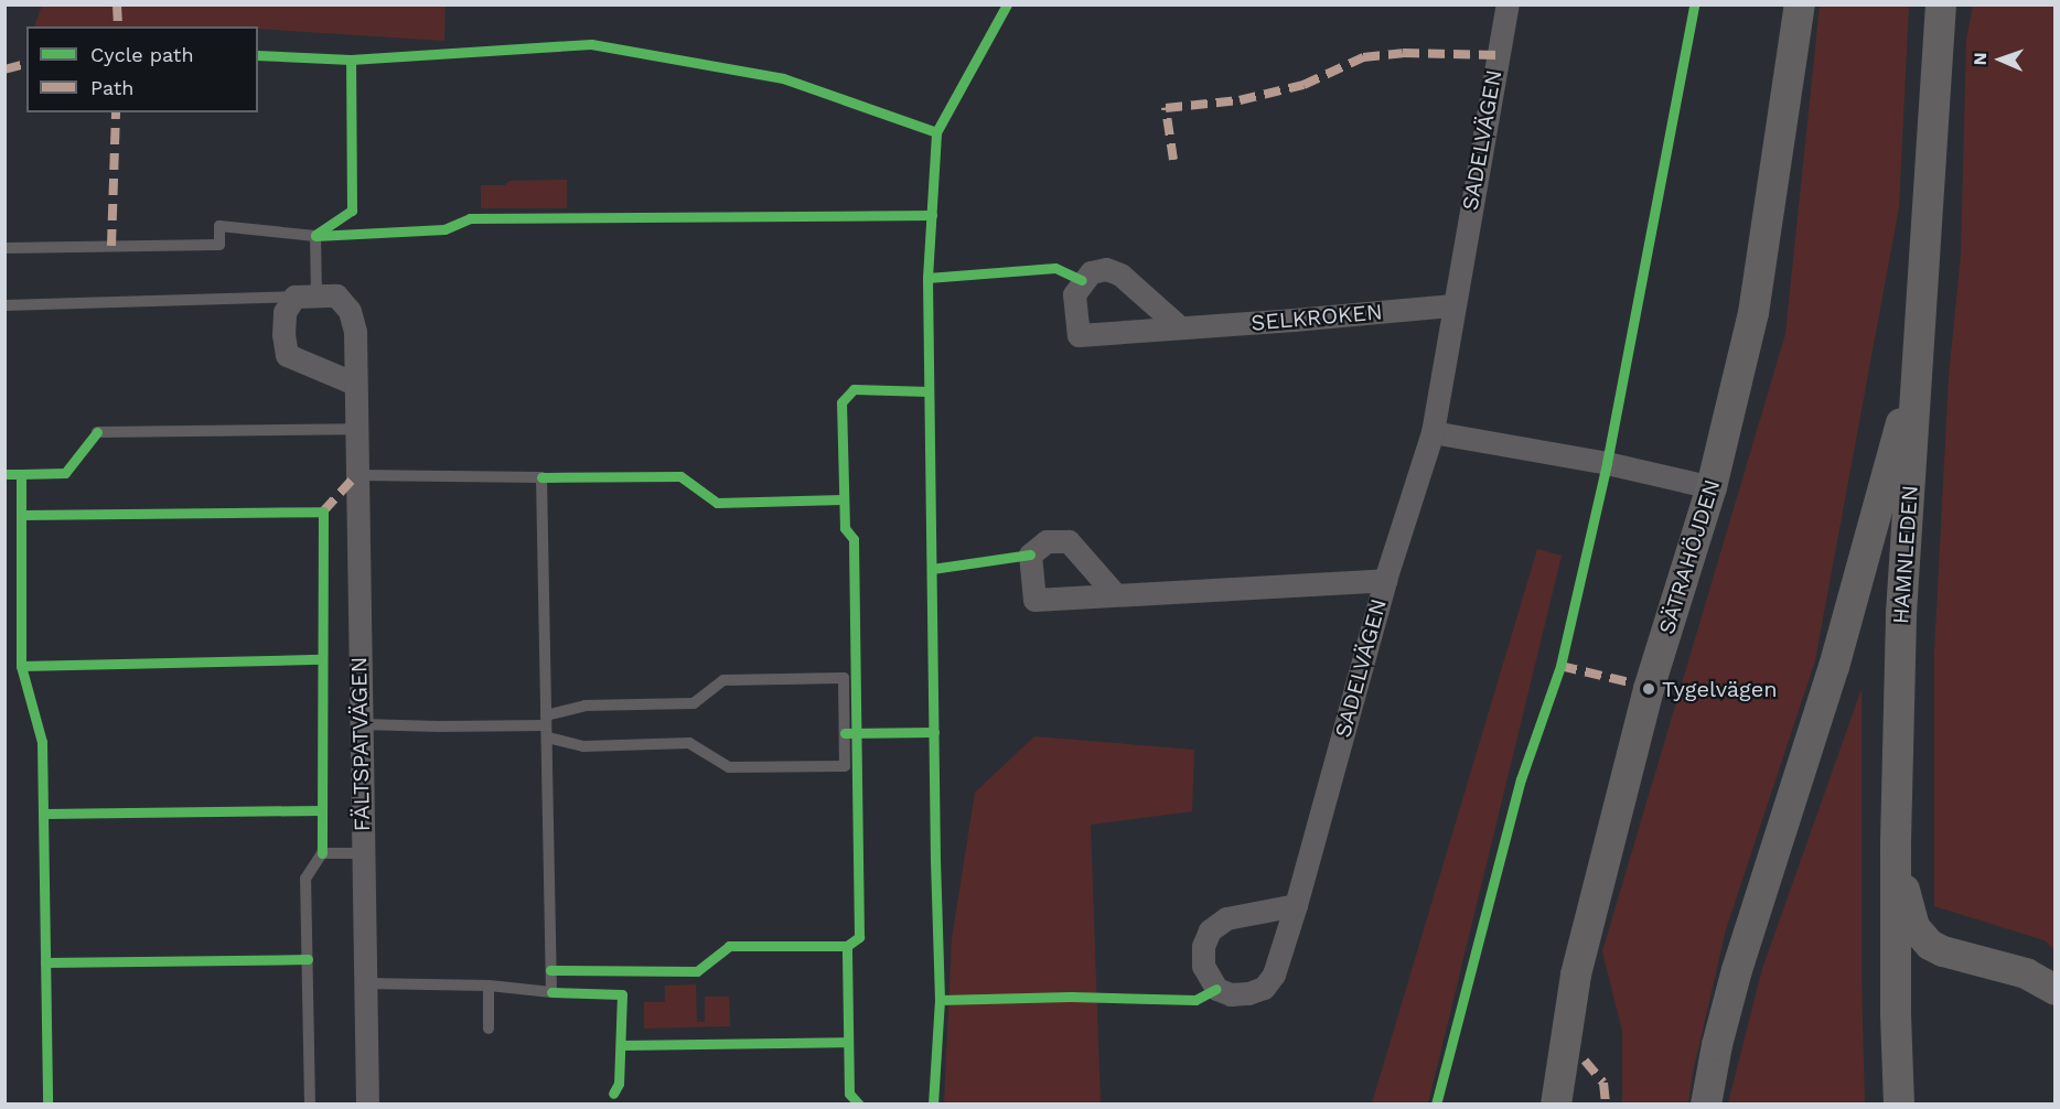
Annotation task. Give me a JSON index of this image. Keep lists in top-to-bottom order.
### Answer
{
  "streets": {
    "main road": ["HAMNLEDEN", "SÄTRAHÖJDEN"],
    "street": ["SADELVÄGEN", "SELKROKEN", "FÄLTSPATVÄGEN"]
  },
  "crossings": [
    ["SADELVÄGEN", "SELKROKEN"]
  ],
  "places": ["Tygelvägen"],
  "legend": ["Cycle path", "Path"],
  "north": "left"
}
